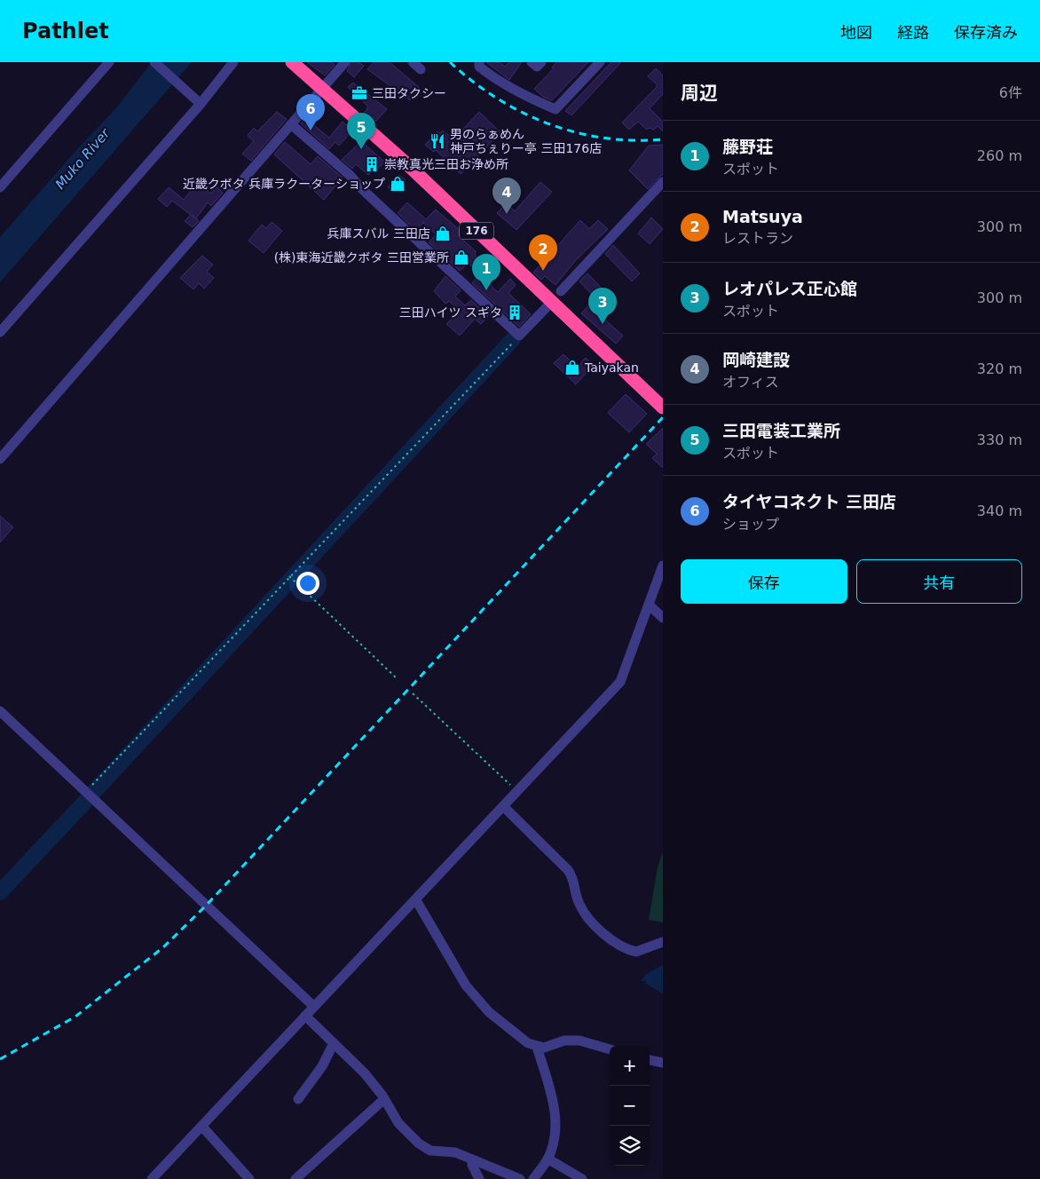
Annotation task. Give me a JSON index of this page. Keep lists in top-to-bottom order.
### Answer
{
  "streets": {
    "highway": ["176"]
  },
  "water": ["Muko River"],
  "places": {
    "office": ["三田タクシー"],
    "restaurant": ["男のらぁめん 神戸ちぇりー亭 三田176店"],
    "building": ["崇教真光三田お浄め所", "三田ハイツ スギタ"],
    "shop": [
      "近畿クボタ 兵庫ラクーターショップ",
      "兵庫スバル 三田店",
      "(株)東海近畿クボタ 三田営業所",
      "Taiyakan"
    ]
  },
  "page": {
    "header": "Pathlet",
    "nav": ["地図", "経路", "保存済み"],
    "heading": ["周辺", "6件"],
    "pins": [
      "6",
      "5",
      "4",
      "2",
      "1",
      "3"
    ],
    "list": [
      {
        "mark": "1",
        "name": "藤野荘",
        "note": "スポット",
        "value": "260 m"
      },
      {
        "mark": "2",
        "name": "Matsuya",
        "note": "レストラン",
        "value": "300 m"
      },
      {
        "mark": "3",
        "name": "レオパレス正心館",
        "note": "スポット",
        "value": "300 m"
      },
      {
        "mark": "4",
        "name": "岡崎建設",
        "note": "オフィス",
        "value": "320 m"
      },
      {
        "mark": "5",
        "name": "三田電装工業所",
        "note": "スポット",
        "value": "330 m"
      },
      {
        "mark": "6",
        "name": "タイヤコネクト 三田店",
        "note": "ショップ",
        "value": "340 m"
      }
    ],
    "buttons": ["保存", "共有"],
    "map_buttons": ["+", "−"]
  }
}
